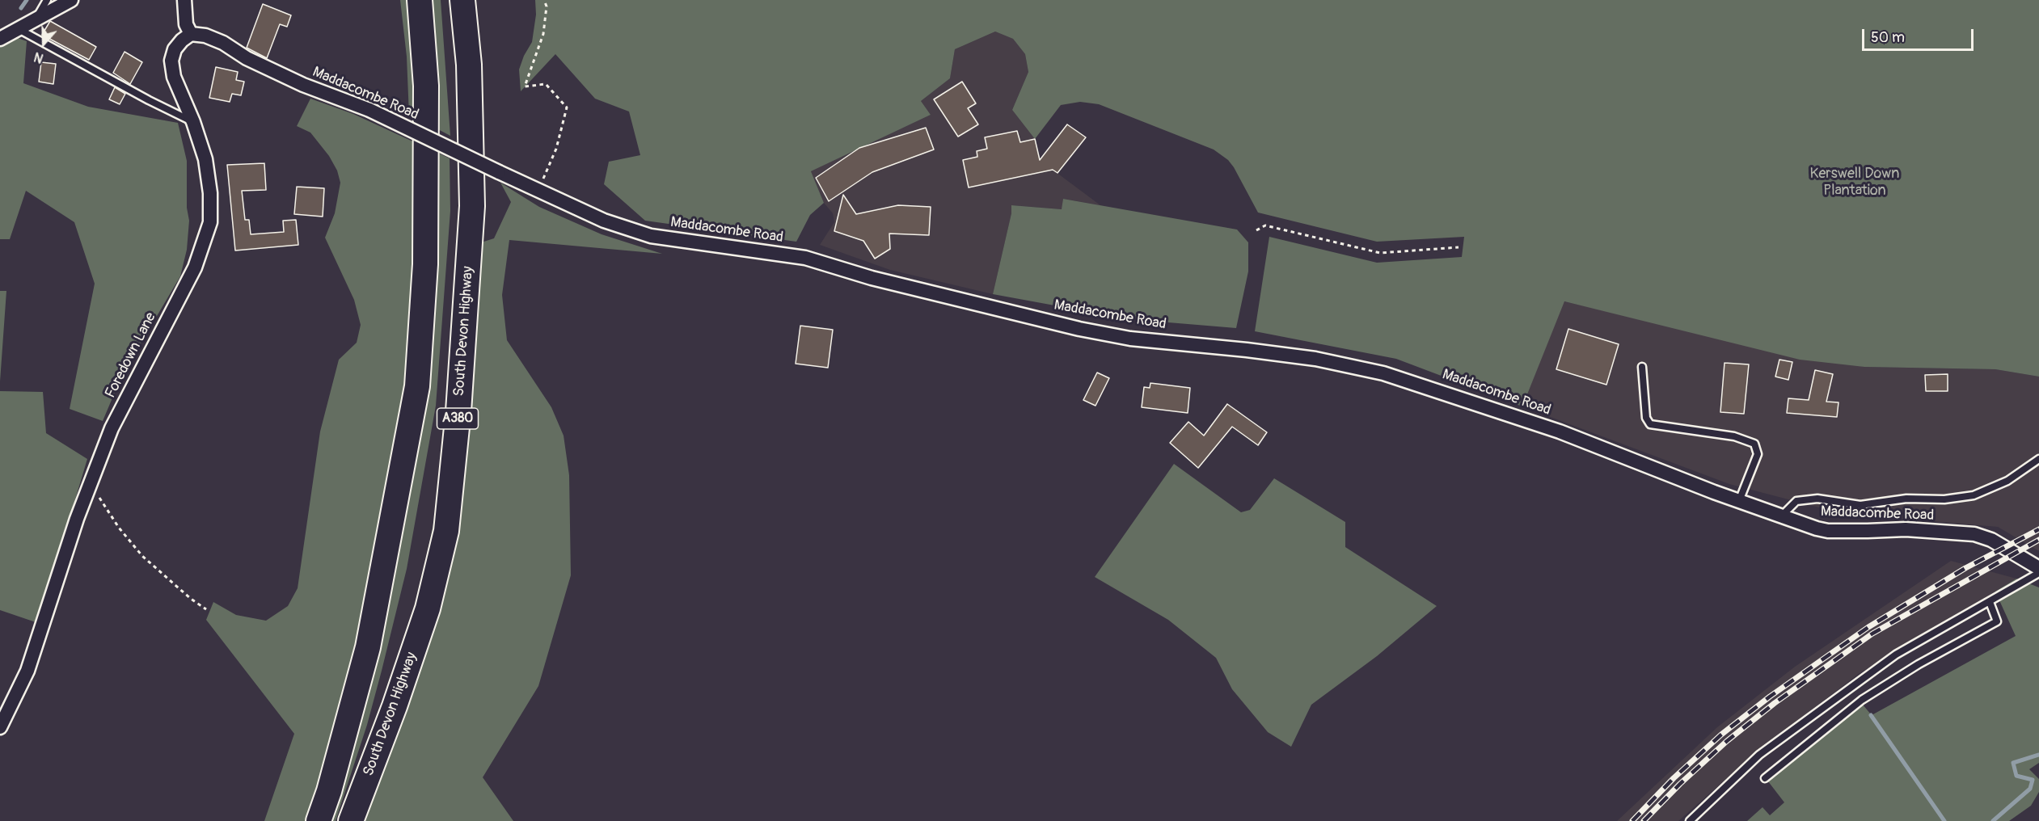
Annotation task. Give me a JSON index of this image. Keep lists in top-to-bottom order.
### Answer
{
  "streets": {
    "highway": ["South Devon Highway", "A380"],
    "street": ["Maddacombe Road", "Foredown Lane"]
  },
  "crossings": [
    ["Maddacombe Road", "Foredown Lane"]
  ],
  "parks": ["Kerswell Down Plantation"],
  "scale_bar": "50 m",
  "north": "bottom"
}
